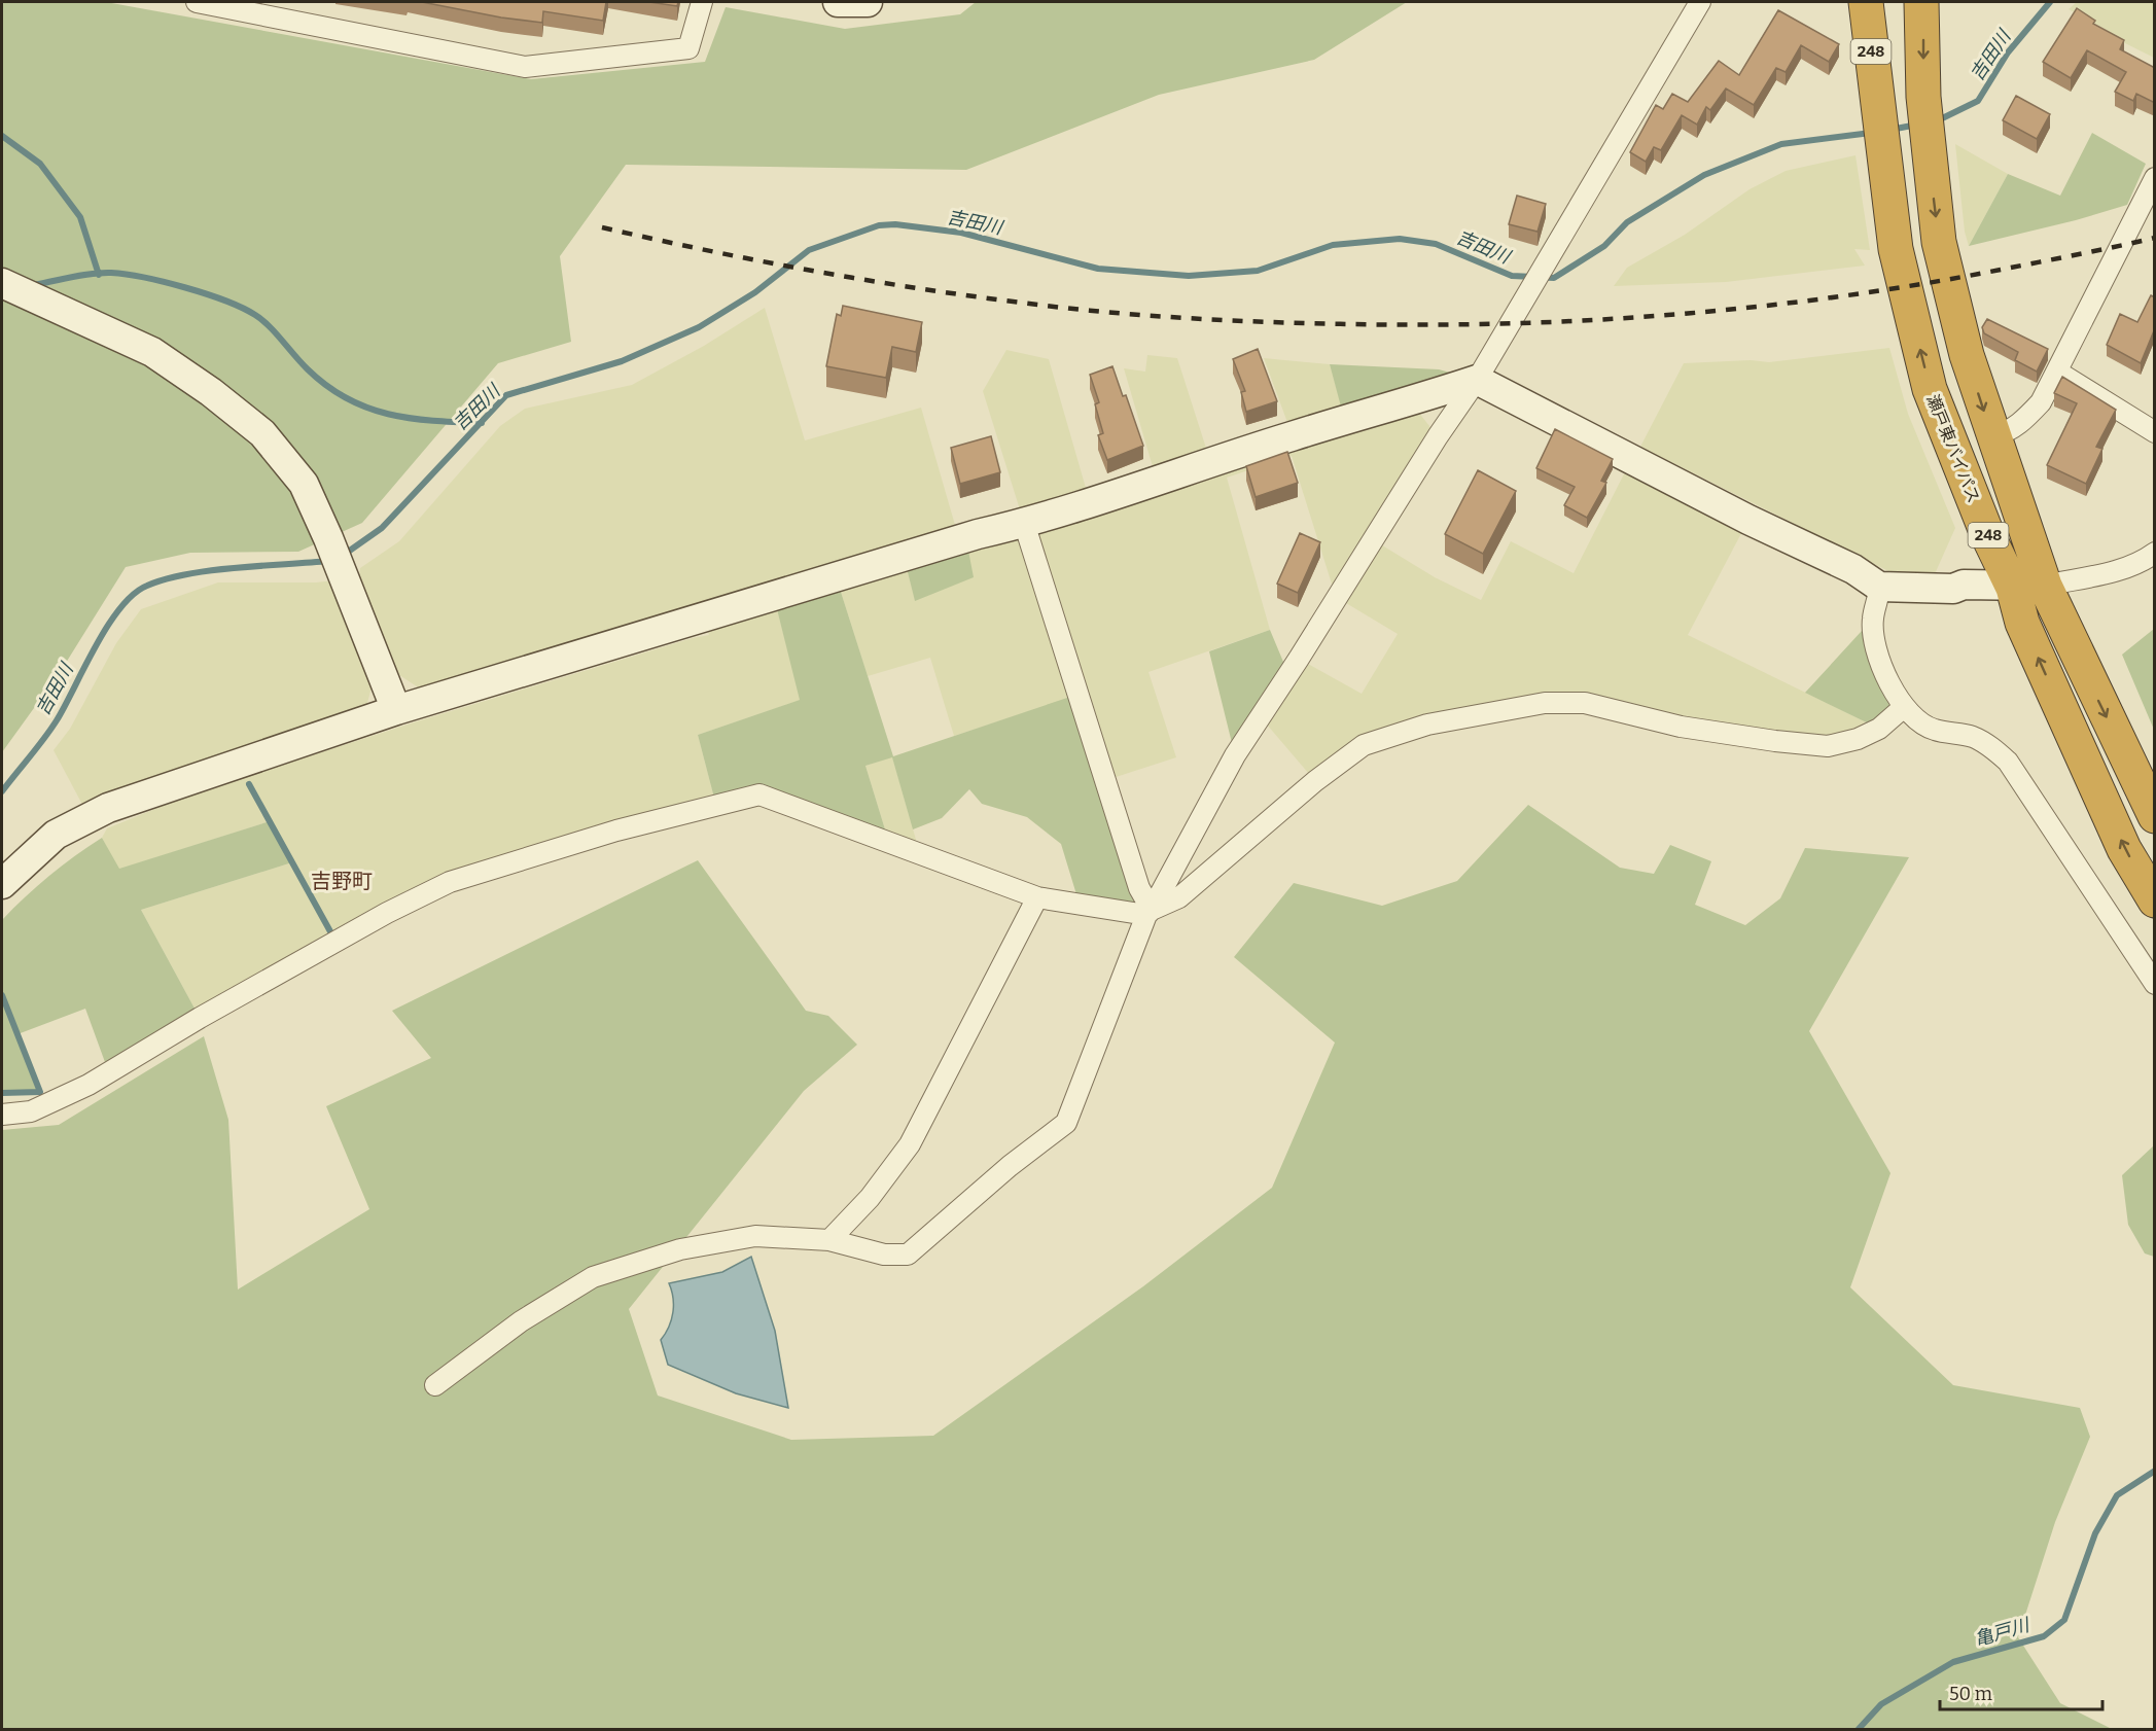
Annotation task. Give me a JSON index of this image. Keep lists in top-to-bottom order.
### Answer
{
  "streets": {
    "highway": ["248", "瀬戸東バイパス"]
  },
  "districts": ["吉野町"],
  "water": ["吉田川", "亀戸川"],
  "scale_bar": "50 m"
}
